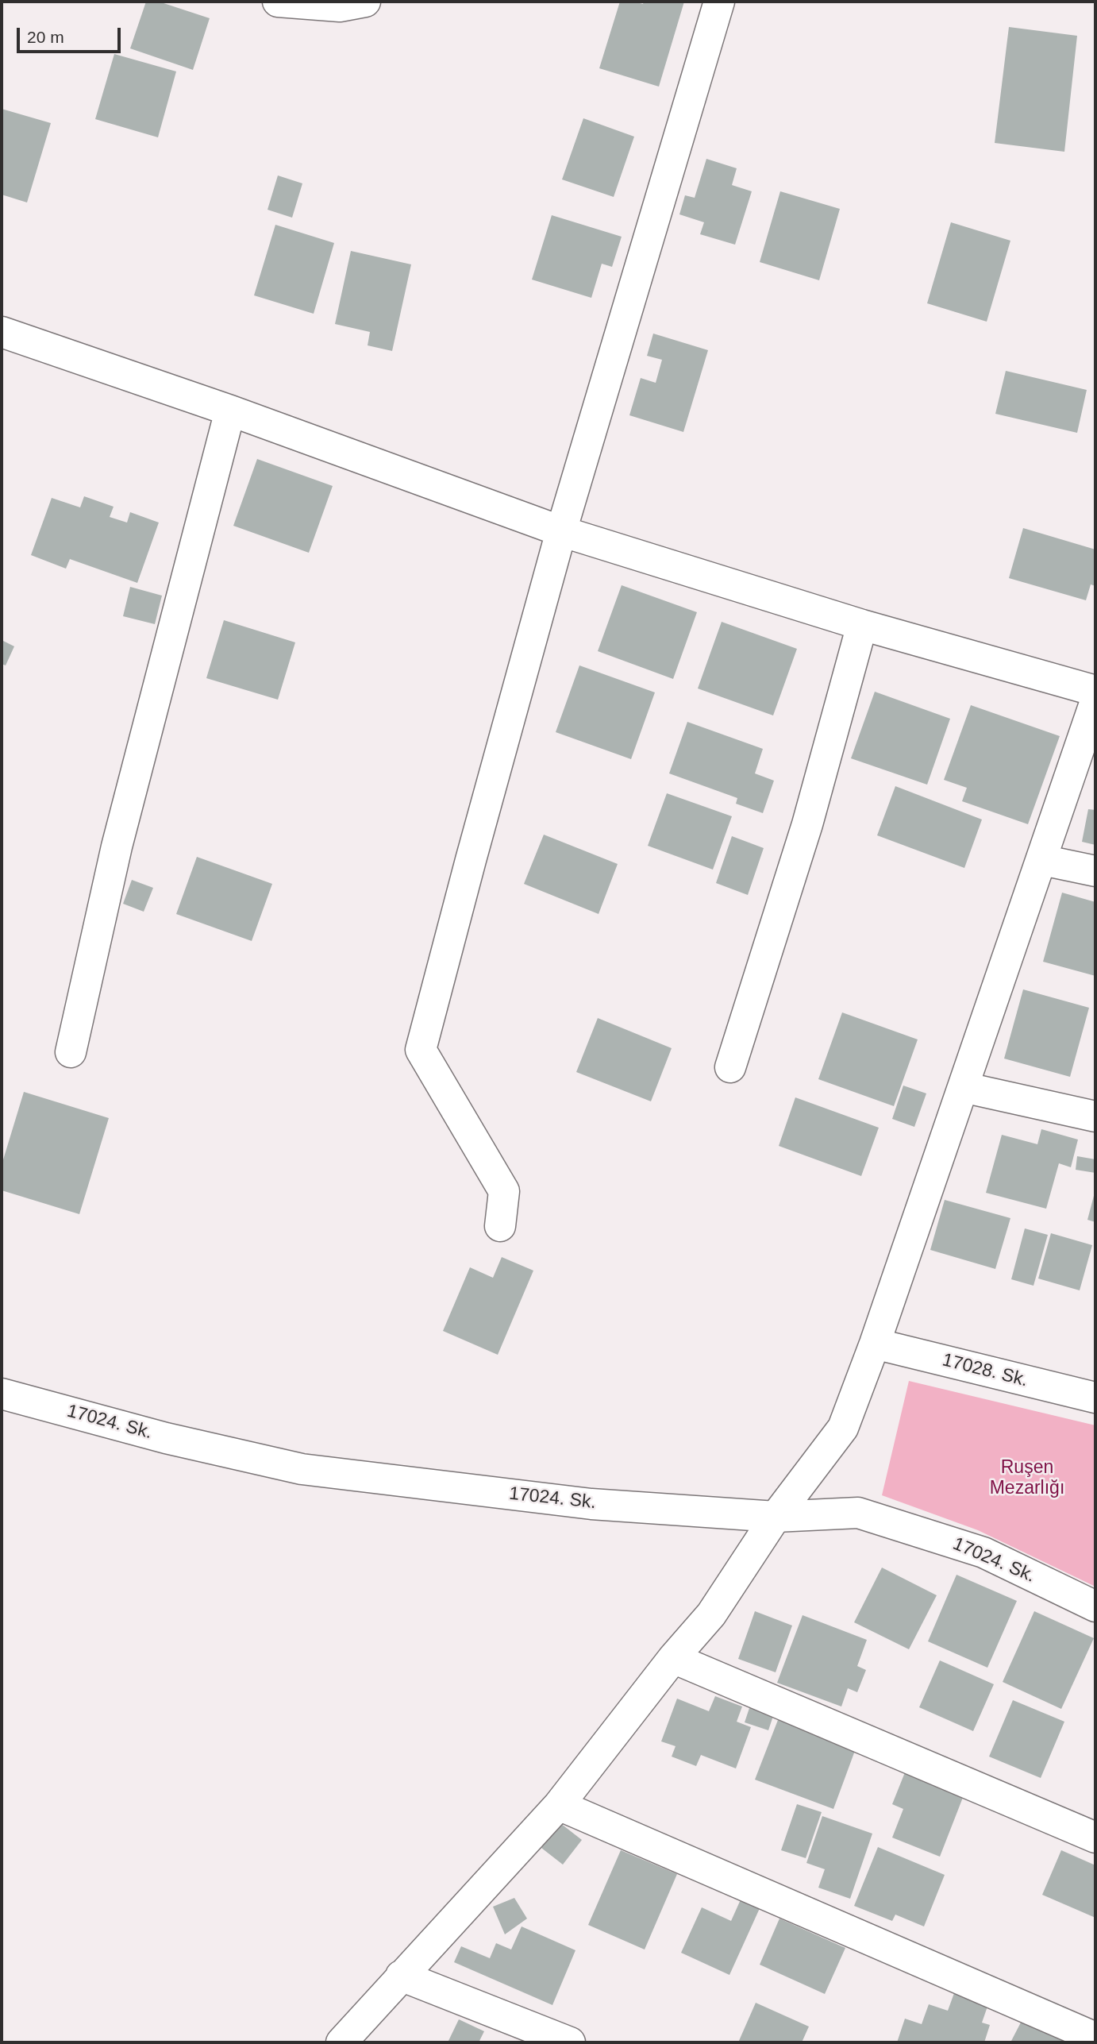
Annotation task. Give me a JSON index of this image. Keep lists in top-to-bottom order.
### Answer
{
  "streets": {
    "street": ["17028. Sk.", "17024. Sk."]
  },
  "parks": ["Ruşen Mezarlığı"],
  "scale_bar": "20 m"
}
